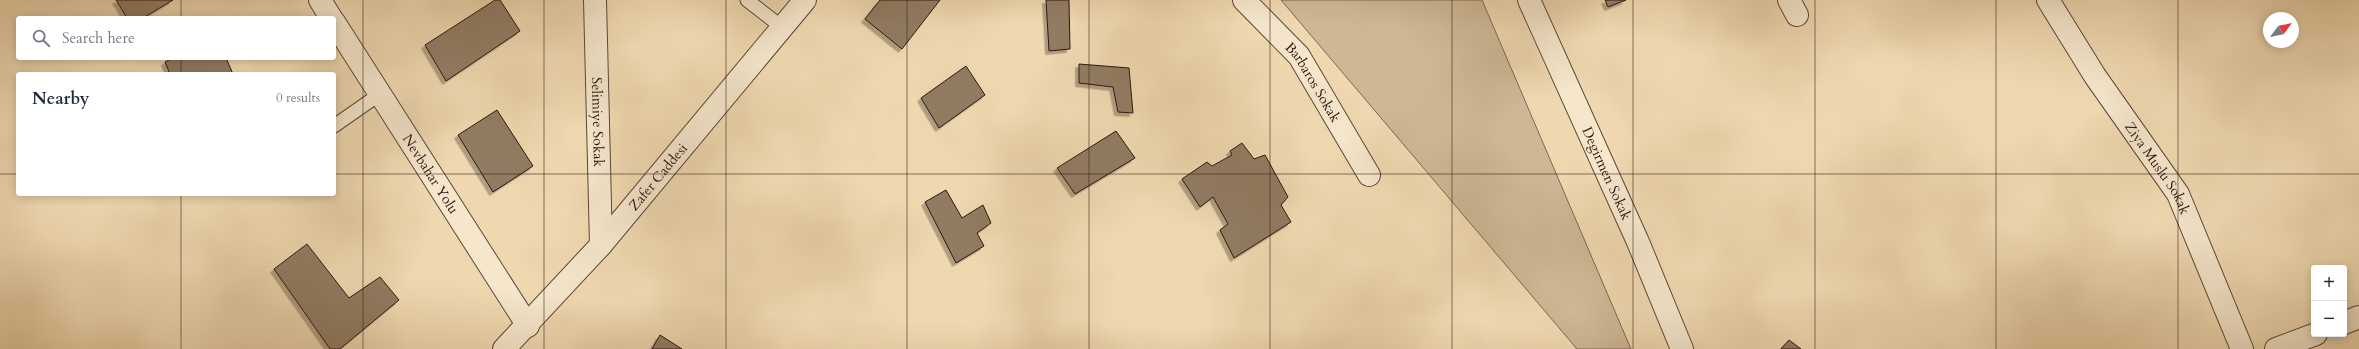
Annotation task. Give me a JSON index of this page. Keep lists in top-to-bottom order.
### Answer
{
  "streets": {
    "street": [
      "Barbaros Sokak",
      "Selimiye Sokak",
      "Ziya Muslu Sokak",
      "Nevbahar Yolu",
      "Degirmen Sokak",
      "Zafer Caddesi"
    ]
  },
  "crossings": [
    ["Selimiye Sokak", "Zafer Caddesi"],
    ["Nevbahar Yolu", "Zafer Caddesi"]
  ],
  "north": "top right",
  "page": {
    "search": "Search here",
    "heading": ["Nearby", "0 results"],
    "map_buttons": ["+", "−"]
  }
}
